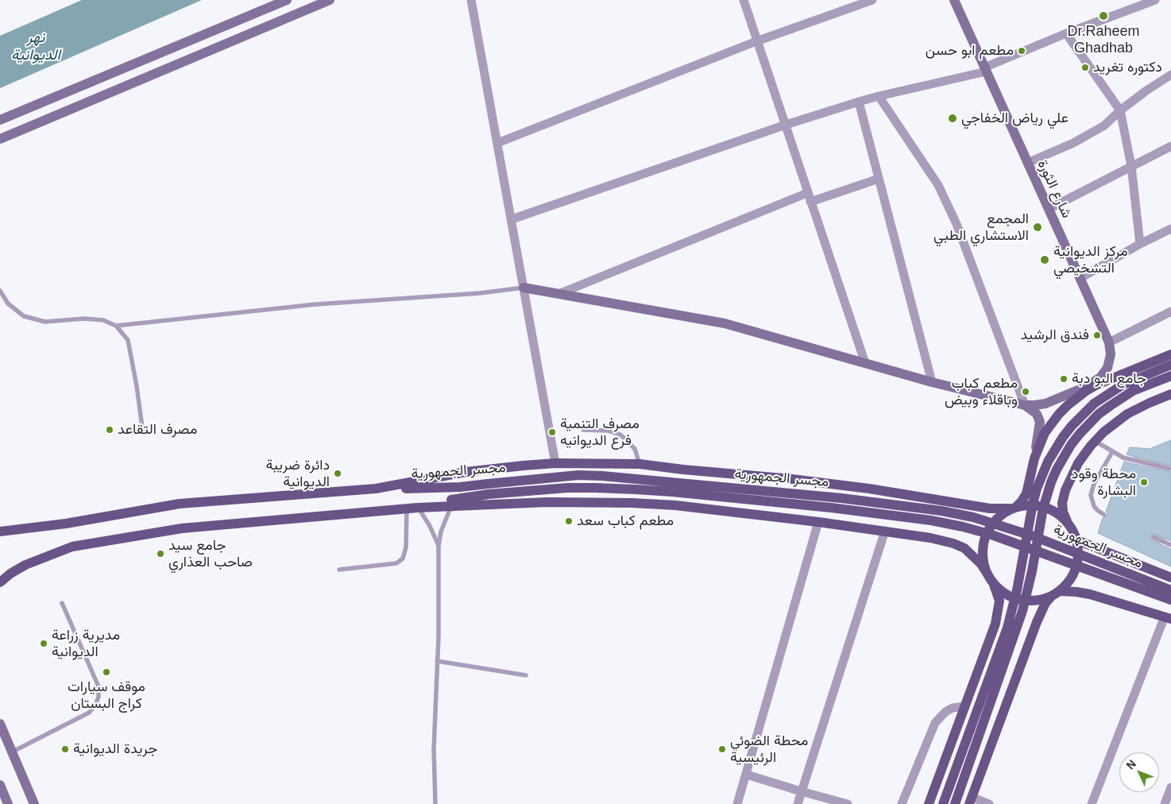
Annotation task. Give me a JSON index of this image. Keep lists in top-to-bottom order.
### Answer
{
  "streets": {
    "main road": ["مجسر الجمهورية"],
    "street": ["شارع الثورة"]
  },
  "water": ["نهر الديوانية"],
  "places": [
    "Dr.Raheem Ghadhab",
    "مطعم ابو حسن",
    "دكتوره تغريد",
    "علي رياض الخفاجي",
    "المجمع الاستشاري الطبي",
    "مركز الديوانية التشخيصي",
    "فندق الرشيد",
    "جامع البو دبة",
    "مطعم كباب وباقلاء وبيض",
    "مصرف التقاعد",
    "مصرف التنمية فرع الديوانيه",
    "دائرة ضريبة الديوانية",
    "محطة وقود البشارة",
    "مطعم كباب سعد",
    "جامع سيد صاحب العذاري",
    "مديرية زراعة الديوانية",
    "موقف سيارات كراج البستان",
    "جريدة الديوانية",
    "محطة الضوئي الرئيسية"
  ],
  "north": "top left"
}
